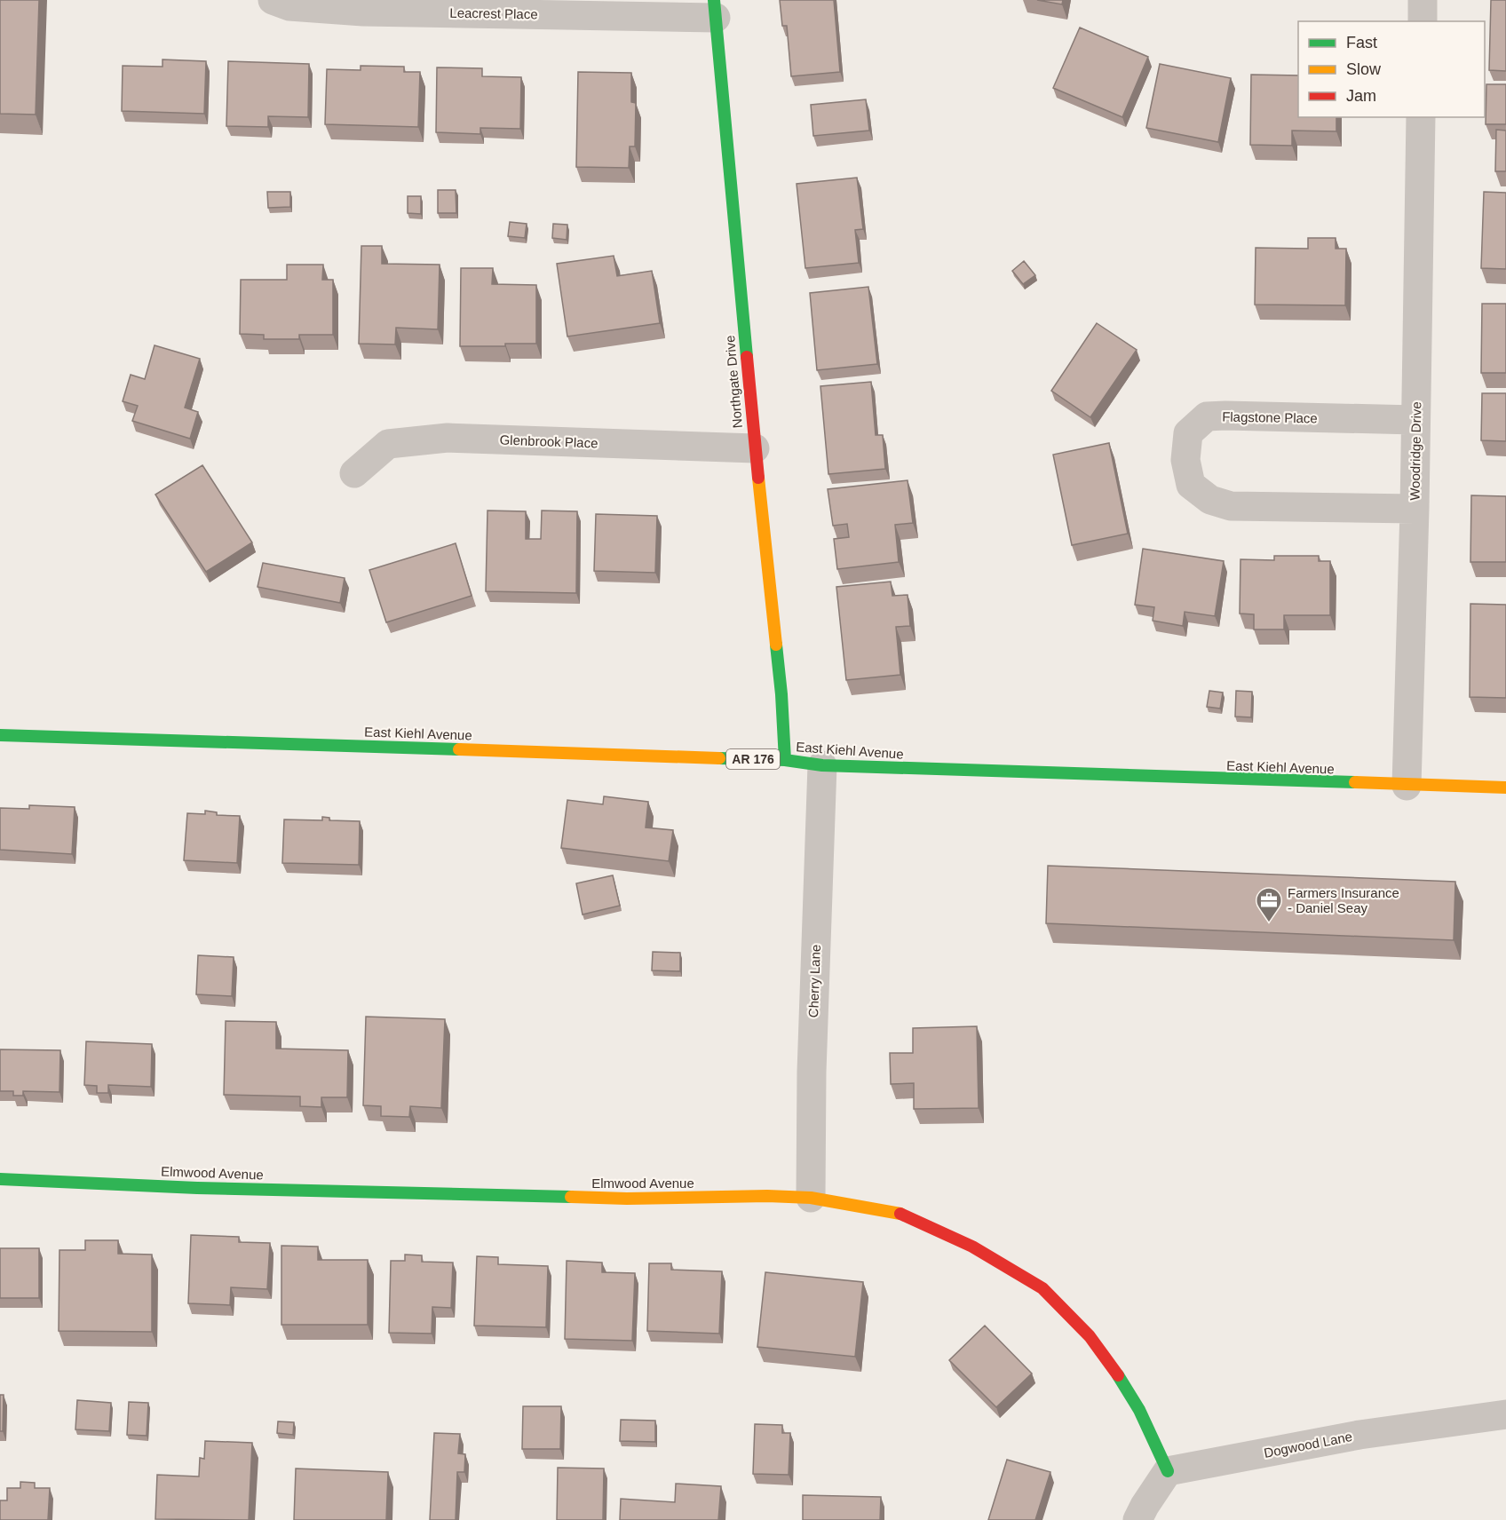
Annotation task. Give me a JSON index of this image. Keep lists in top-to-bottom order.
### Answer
{
  "streets": {
    "street": [
      "Leacrest Place",
      "Northgate Drive",
      "Flagstone Place",
      "Glenbrook Place",
      "Woodridge Drive",
      "East Kiehl Avenue",
      "AR 176",
      "Cherry Lane",
      "Elmwood Avenue",
      "Dogwood Lane"
    ]
  },
  "crossings": [
    ["Leacrest Place", "Northgate Drive"],
    ["Northgate Drive", "Glenbrook Place"],
    ["Northgate Drive", "East Kiehl Avenue"],
    ["Flagstone Place", "Woodridge Drive"],
    ["Woodridge Drive", "East Kiehl Avenue"],
    ["East Kiehl Avenue", "Cherry Lane"],
    ["Cherry Lane", "Elmwood Avenue"],
    ["Elmwood Avenue", "Dogwood Lane"]
  ],
  "places": {
    "office": ["Farmers Insurance - Daniel Seay"]
  },
  "legend": ["Fast", "Slow", "Jam"]
}
